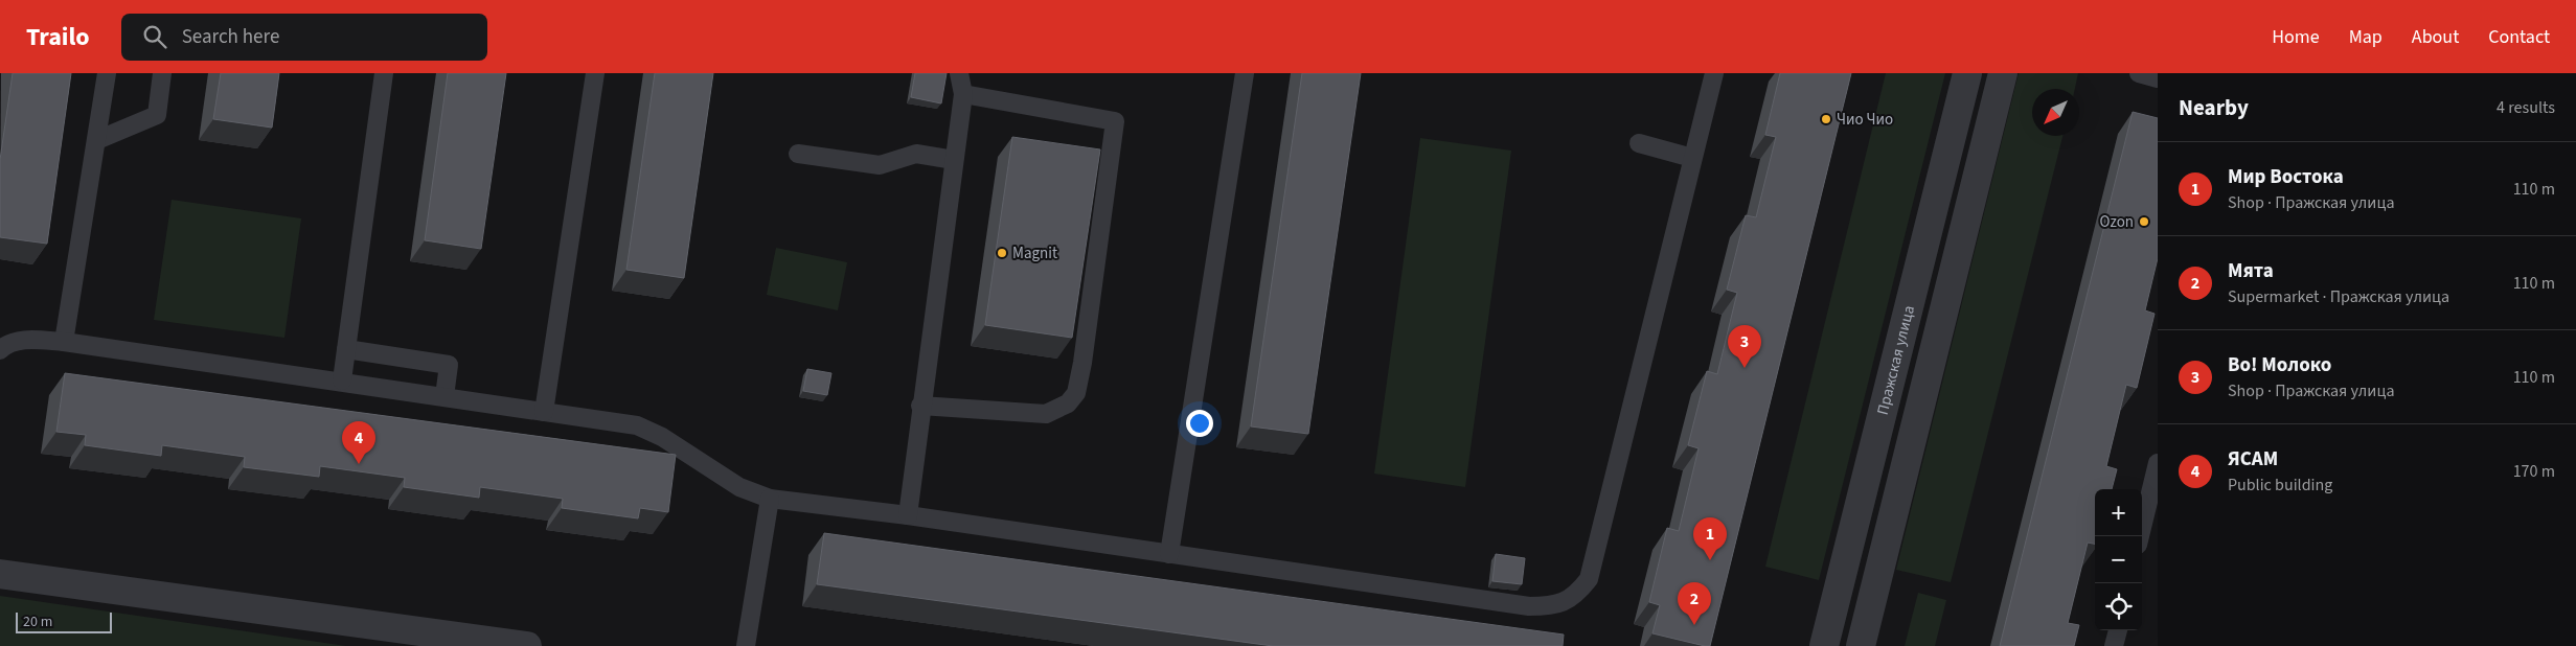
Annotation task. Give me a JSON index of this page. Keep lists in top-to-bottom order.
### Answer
{
  "streets": {
    "street": ["Пражская улица"]
  },
  "places": ["Чио Чио", "Ozon", "Magnit"],
  "scale_bar": "20 m",
  "north": "bottom left",
  "page": {
    "header": "Trailo",
    "search": "Search here",
    "nav": [
      "Home",
      "Map",
      "About",
      "Contact"
    ],
    "heading": ["Nearby", "4 results"],
    "list": [
      {
        "mark": "1",
        "name": "Мир Востока",
        "note": "Shop · Пражская улица",
        "value": "110 m"
      },
      {
        "mark": "2",
        "name": "Мята",
        "note": "Supermarket · Пражская улица",
        "value": "110 m"
      },
      {
        "mark": "3",
        "name": "Во! Молоко",
        "note": "Shop · Пражская улица",
        "value": "110 m"
      },
      {
        "mark": "4",
        "name": "ЯСАМ",
        "note": "Public building",
        "value": "170 m"
      }
    ],
    "pins": [
      "3",
      "4",
      "1",
      "2"
    ],
    "map_buttons": ["+", "−"],
    "scale": "20 m"
  }
}
